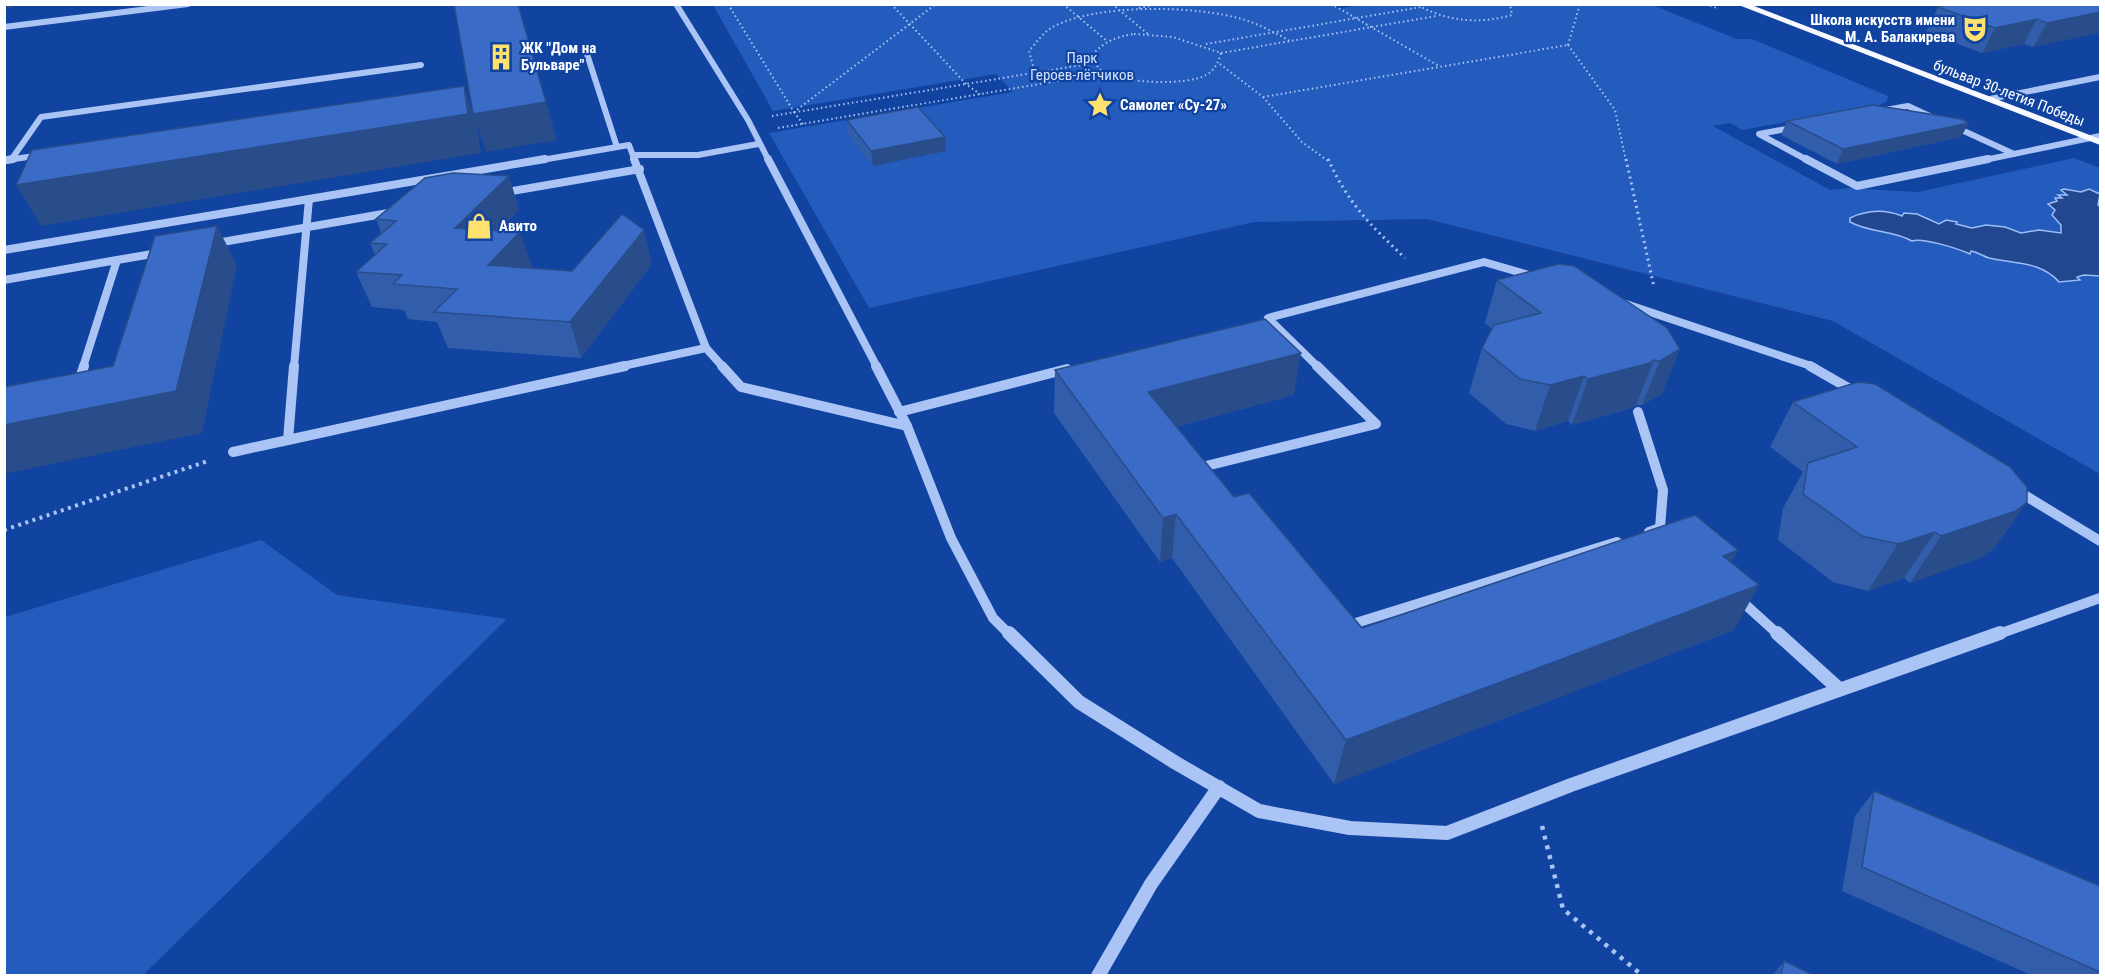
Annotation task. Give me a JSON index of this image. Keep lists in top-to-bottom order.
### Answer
{
  "streets": {
    "main road": ["бульвар 30-летия Победы"]
  },
  "parks": ["Парк Героев-лётчиков"],
  "places": {
    "theatre": ["Школа искусств имени М. А. Балакирева"],
    "building": ["ЖК \"Дом на Бульваре\""],
    "place": ["Самолет «Су-27»"],
    "shop": ["Авито"]
  }
}
